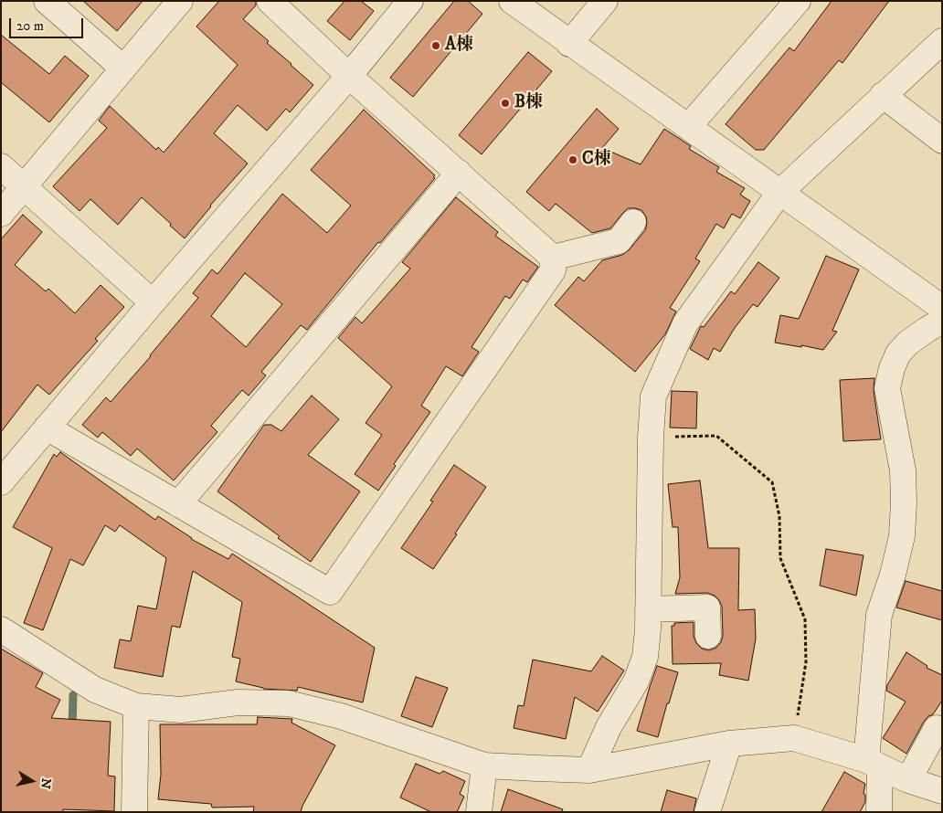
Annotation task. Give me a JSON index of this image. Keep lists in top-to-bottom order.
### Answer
{
  "places": ["A棟", "B棟", "C棟"],
  "scale_bar": "20 m",
  "north": "right"
}
